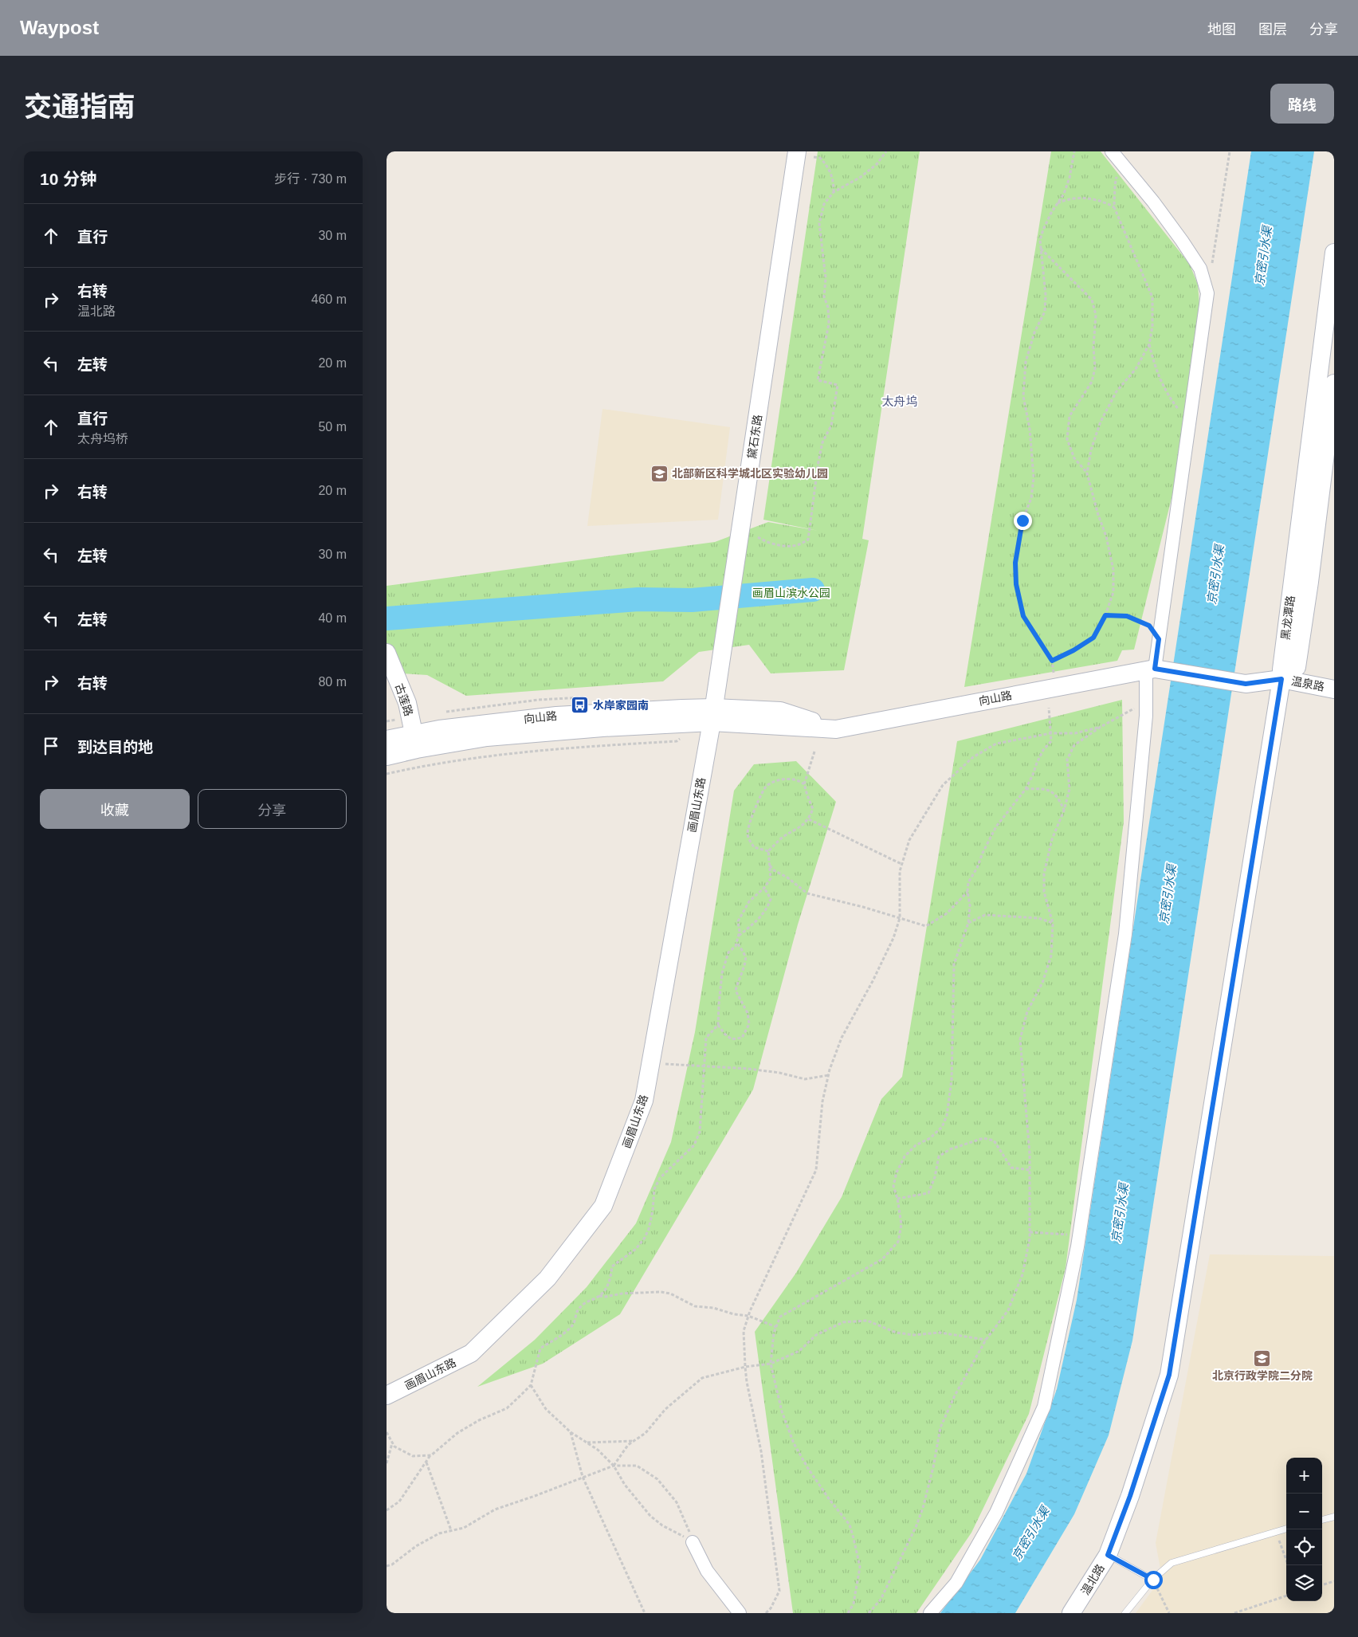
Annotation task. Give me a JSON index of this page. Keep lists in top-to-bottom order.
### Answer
{
  "streets": {
    "main road": [
      "黛石东路",
      "黑龙潭路",
      "温泉路",
      "向山路",
      "古莲路",
      "画眉山东路",
      "温北路"
    ]
  },
  "crossings": [
    ["黛石东路", "向山路"],
    ["黛石东路", "画眉山东路"],
    ["黑龙潭路", "温泉路"],
    ["黑龙潭路", "温北路"],
    ["温泉路", "温北路"],
    ["向山路", "古莲路"],
    ["向山路", "画眉山东路"]
  ],
  "districts": ["太舟坞"],
  "water": ["京密引水渠"],
  "parks": ["画眉山滨水公园"],
  "places": {
    "school or university": ["北部新区科学城北区实验幼儿园", "北京行政学院二分院"],
    "bus stop": ["水岸家园南"]
  },
  "page": {
    "header": "Waypost",
    "nav": ["地图", "图层", "分享"],
    "title": "交通指南",
    "buttons": [
      "路线",
      ["收藏", "分享"]
    ],
    "heading": ["10 分钟", "步行 · 730 m"],
    "list": [
      ["直行", "30 m"],
      ["右转", "温北路", "460 m"],
      ["左转", "20 m"],
      ["直行", "太舟坞桥", "50 m"],
      ["右转", "20 m"],
      ["左转", "30 m"],
      ["左转", "40 m"],
      ["右转", "80 m"],
      "到达目的地"
    ],
    "map_buttons": ["+", "−"]
  }
}
